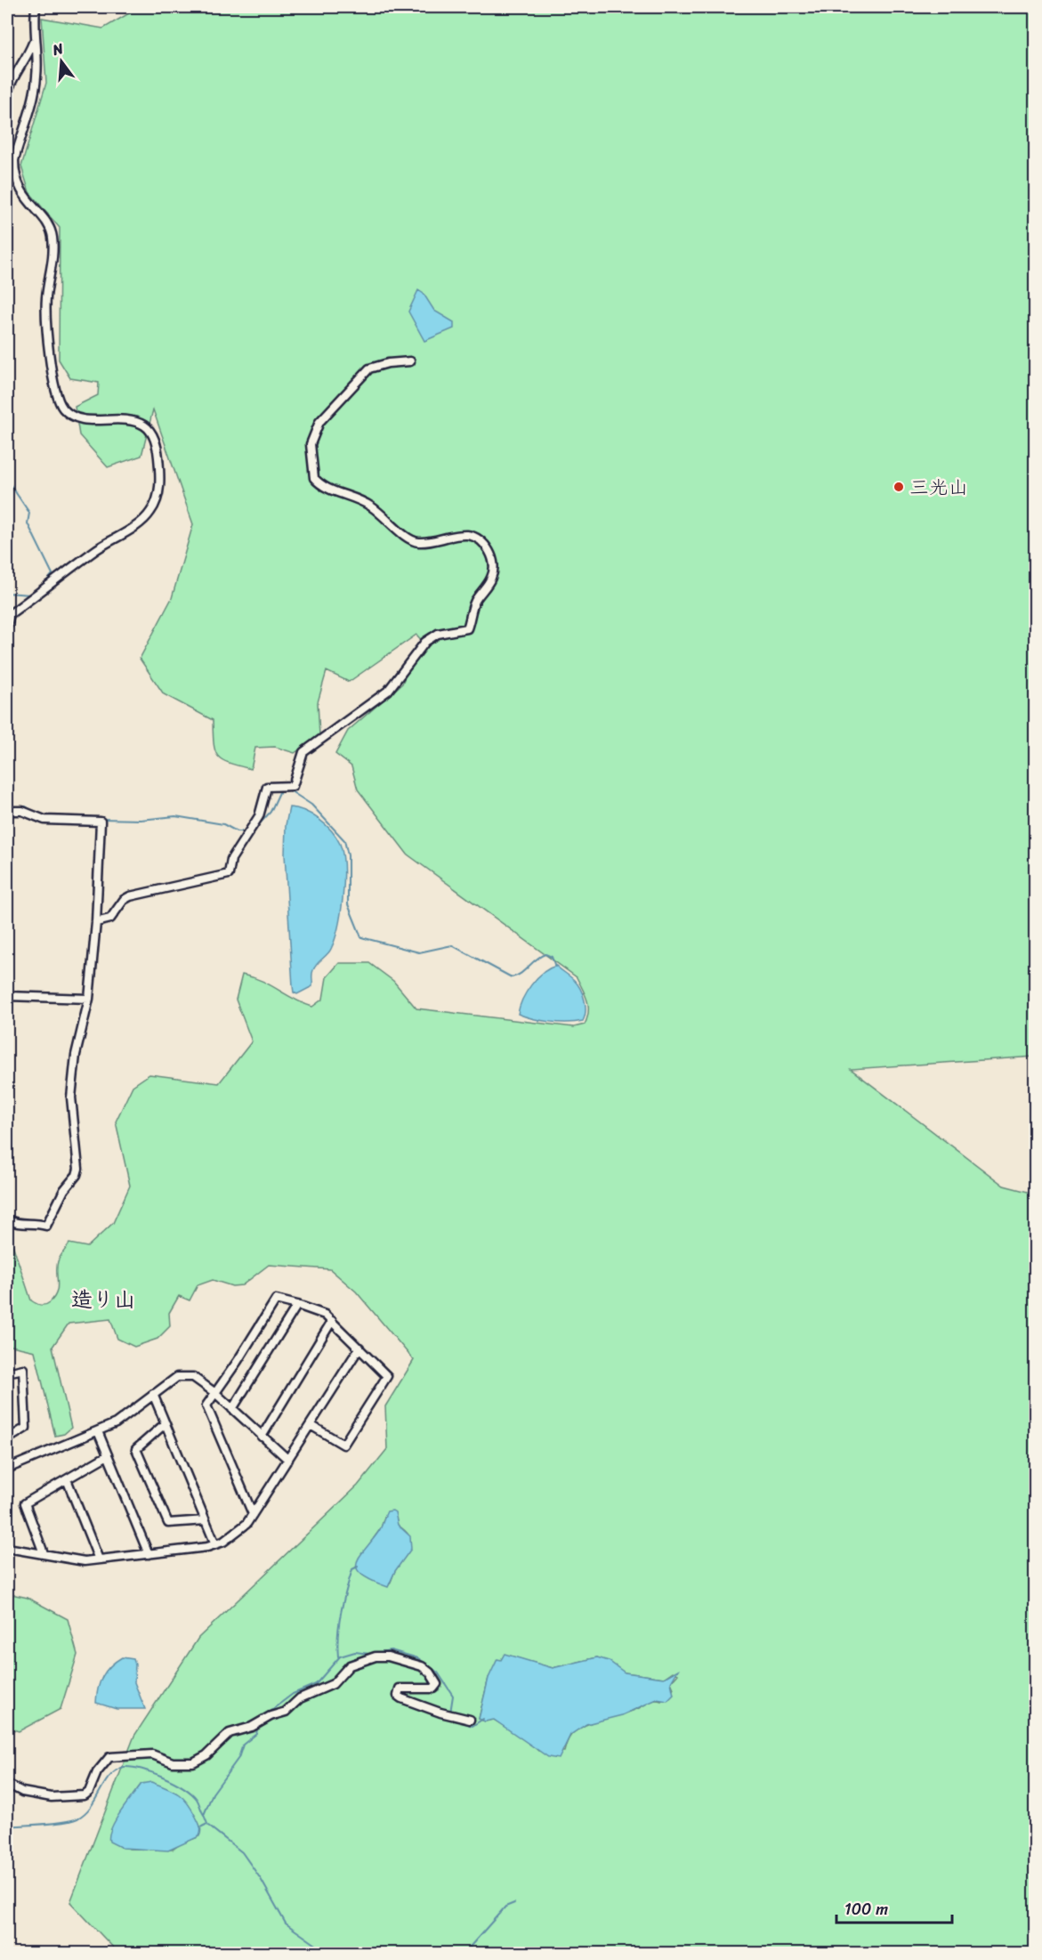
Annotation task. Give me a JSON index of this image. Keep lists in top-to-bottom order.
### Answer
{
  "districts": ["造り山"],
  "places": ["三光山"],
  "scale_bar": "100 m",
  "north": "top"
}
